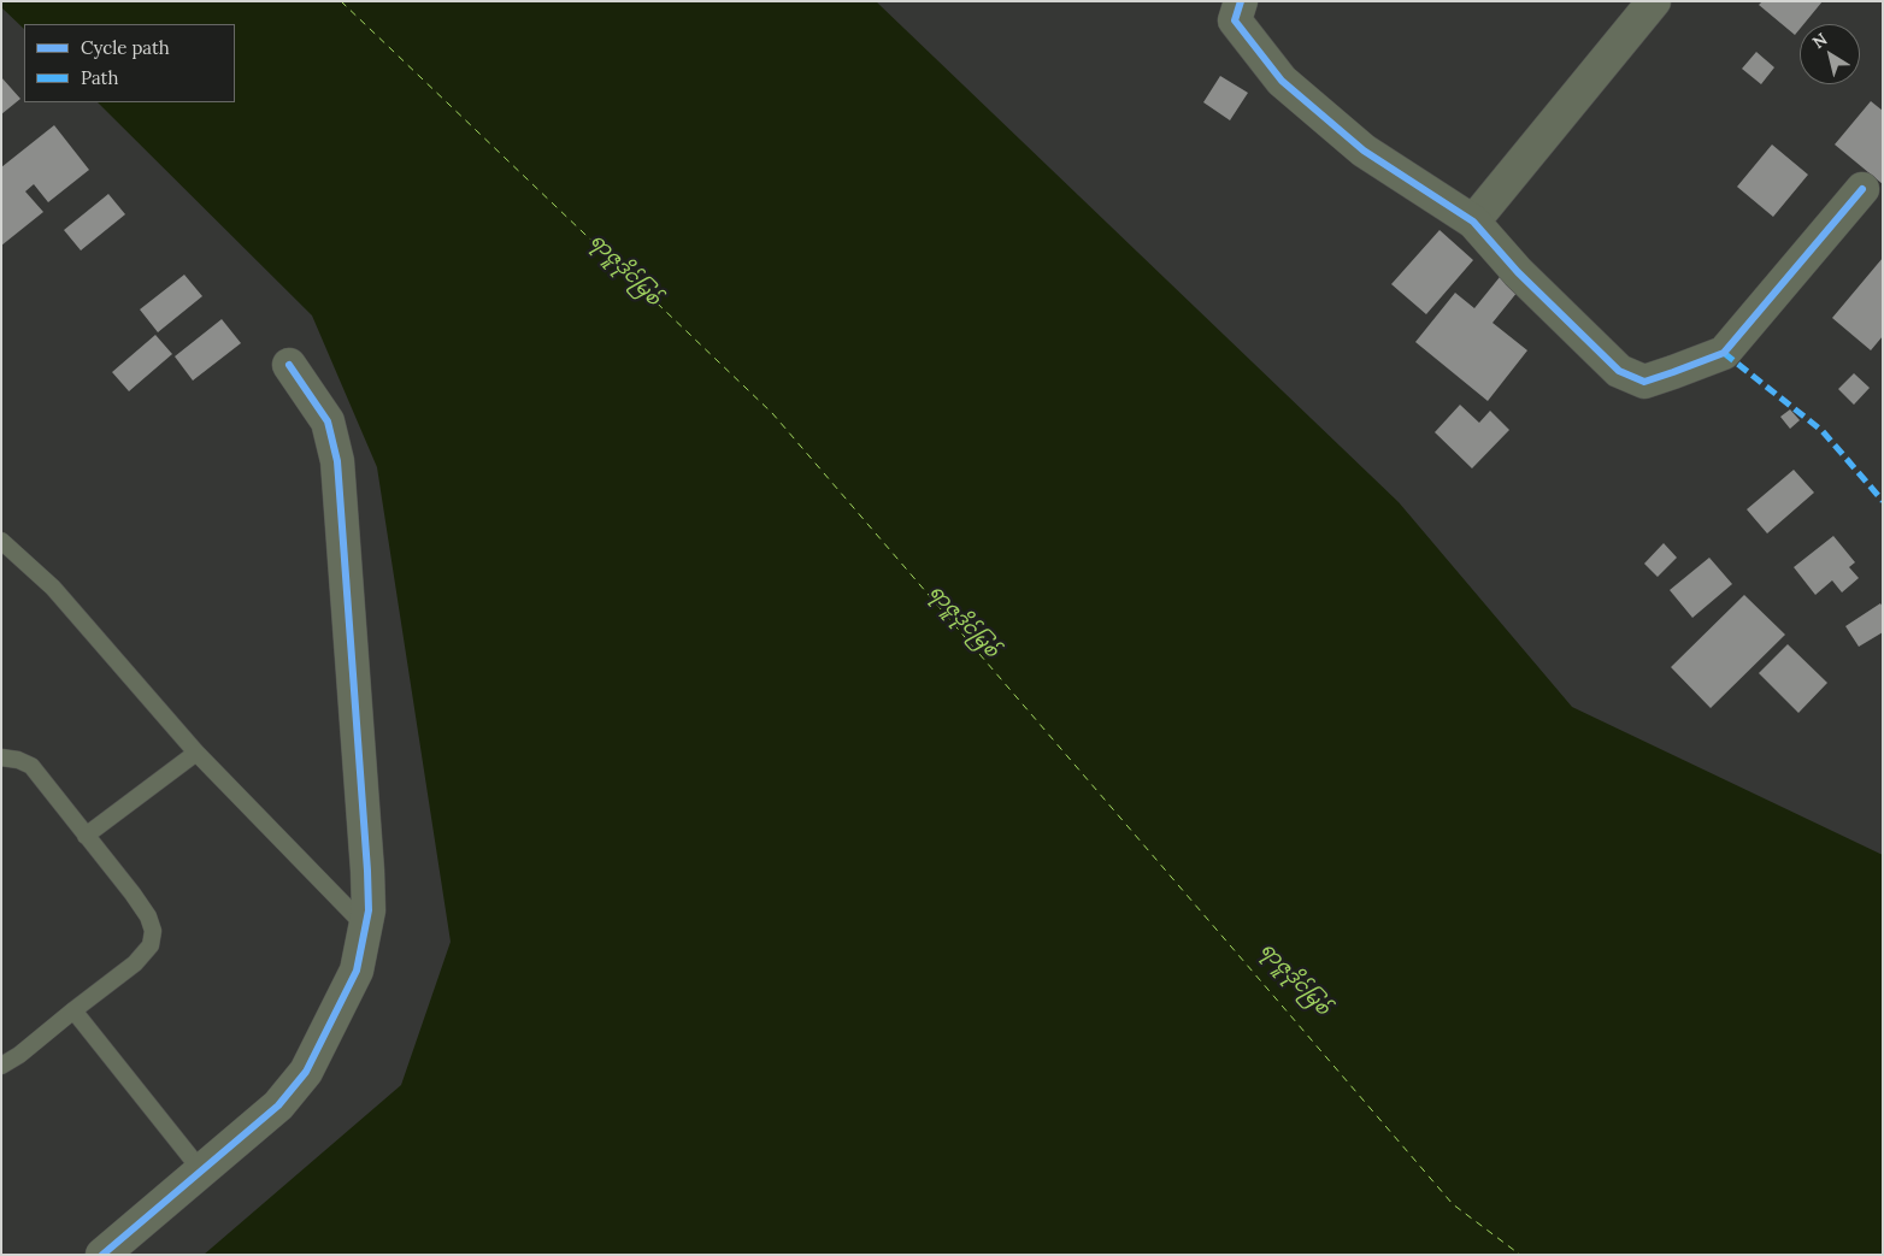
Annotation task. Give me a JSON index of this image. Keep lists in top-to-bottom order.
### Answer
{
  "water": ["ရာဇူဒိုင်မြစ်"],
  "legend": ["Cycle path", "Path"],
  "north": "top left"
}
